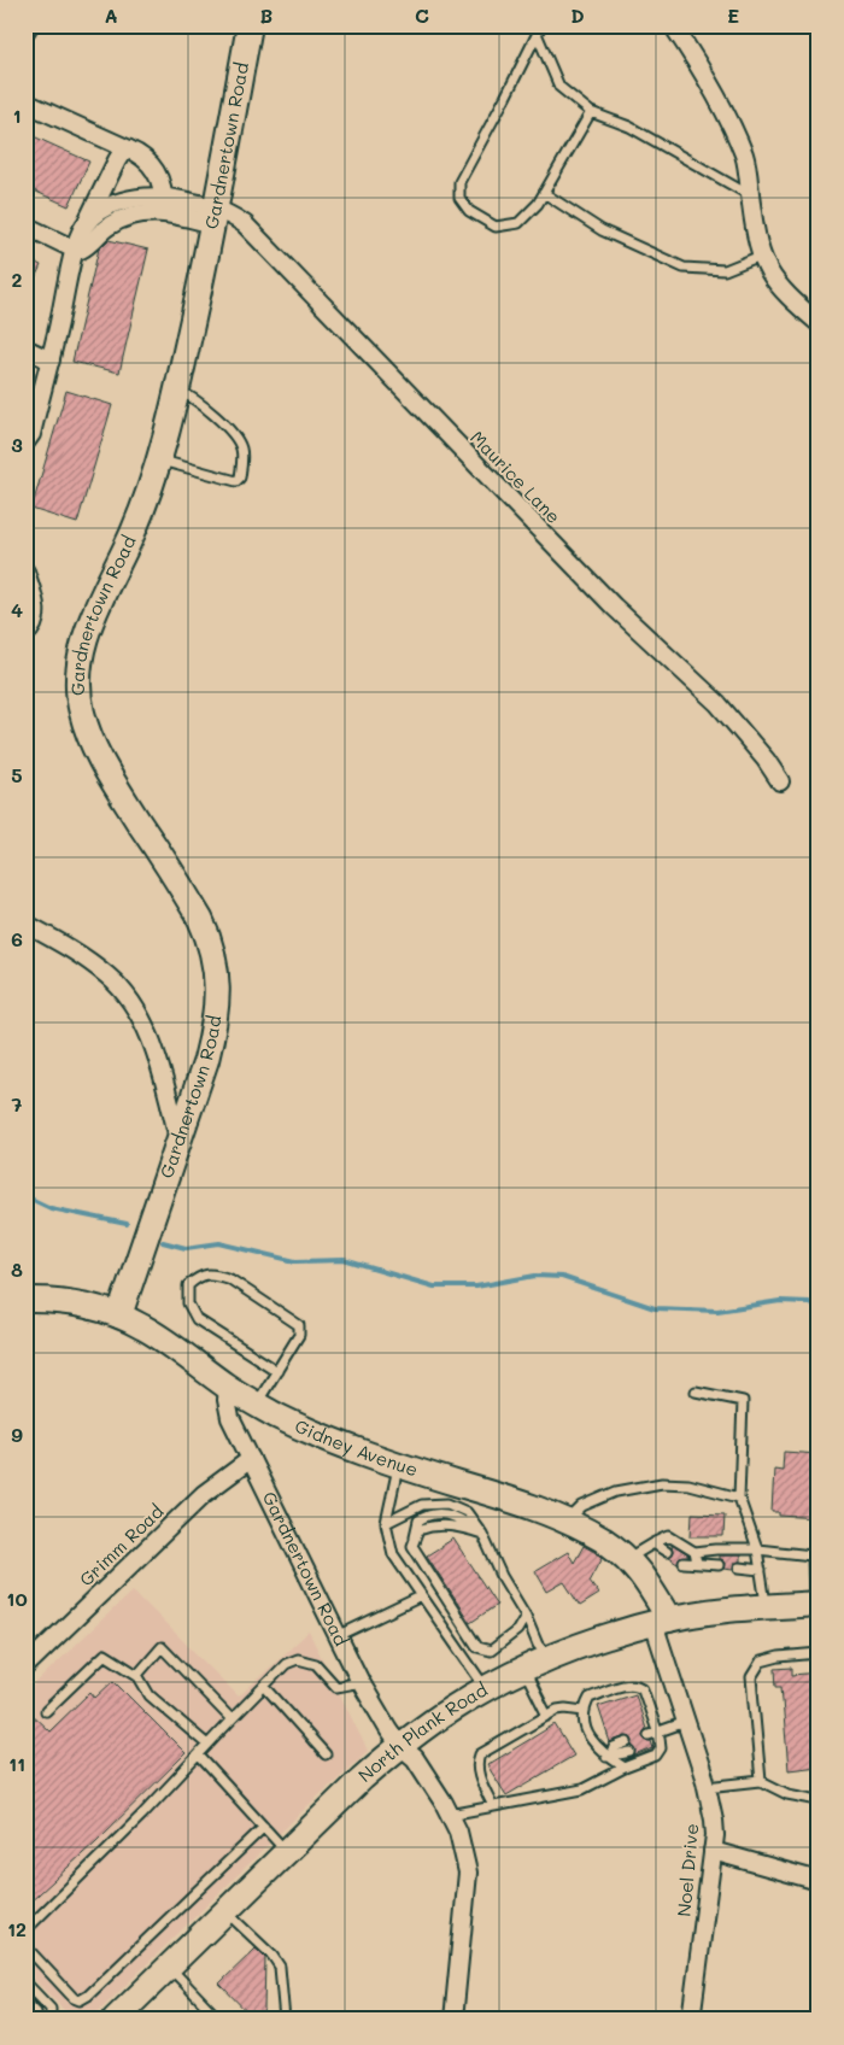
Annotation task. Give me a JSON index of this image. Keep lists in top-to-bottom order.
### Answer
{
  "streets": {
    "street": [
      "Gardnertown Road",
      "Maurice Lane",
      "Gidney Avenue",
      "Grimm Road",
      "North Plank Road",
      "Noel Drive"
    ]
  },
  "crossings": [
    ["Gardnertown Road", "Maurice Lane"],
    ["Gardnertown Road", "Gidney Avenue"],
    ["Gardnertown Road", "Grimm Road"],
    ["Gardnertown Road", "North Plank Road"],
    ["Gidney Avenue", "North Plank Road"],
    ["Gidney Avenue", "Noel Drive"],
    ["North Plank Road", "Noel Drive"]
  ],
  "grid": {
    "columns": [
      "A",
      "B",
      "C",
      "D",
      "E"
    ],
    "rows": [
      "1",
      "2",
      "3",
      "4",
      "5",
      "6",
      "7",
      "8",
      "9",
      "10",
      "11",
      "12"
    ]
  }
}
